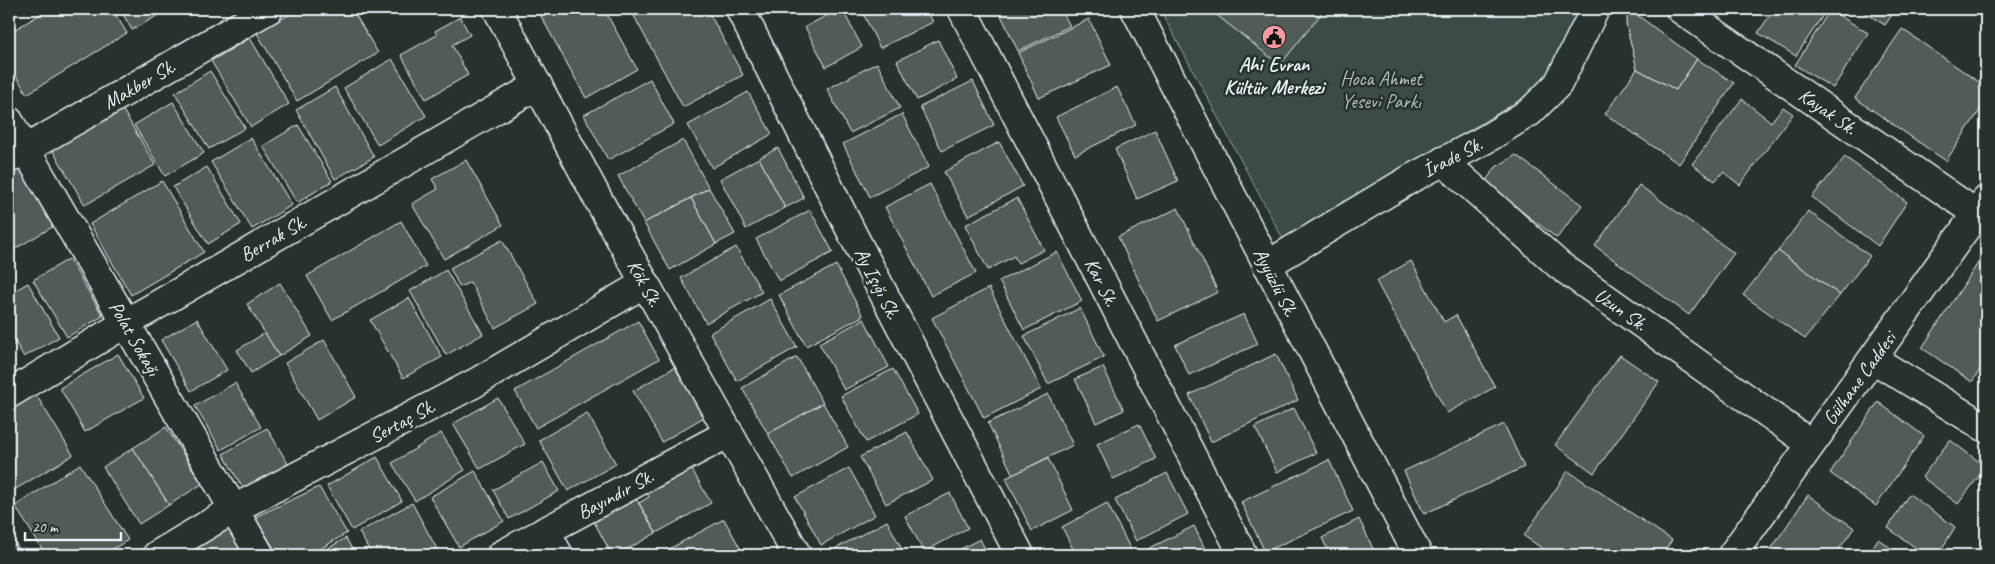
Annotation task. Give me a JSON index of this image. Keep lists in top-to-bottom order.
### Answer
{
  "streets": {
    "street": [
      "Makber Sk.",
      "Kayak Sk.",
      "İrade Sk.",
      "Berrak Sk.",
      "Kar Sk.",
      "Ayyüzlü Sk.",
      "Kök Sk.",
      "Ay Işığı Sk.",
      "Uzun Sk.",
      "Polat Sokağı",
      "Gülhane Caddesi",
      "Sertaç Sk.",
      "Bayındır Sk."
    ]
  },
  "crossings": [
    ["Makber Sk.", "Polat Sokağı"],
    ["Kayak Sk.", "Gülhane Caddesi"],
    ["İrade Sk.", "Ayyüzlü Sk."],
    ["İrade Sk.", "Uzun Sk."],
    ["Berrak Sk.", "Kök Sk."],
    ["Berrak Sk.", "Polat Sokağı"],
    ["Kök Sk.", "Sertaç Sk."],
    ["Kök Sk.", "Bayındır Sk."],
    ["Uzun Sk.", "Gülhane Caddesi"],
    ["Polat Sokağı", "Sertaç Sk."]
  ],
  "parks": ["Hoca Ahmet Yesevi Parkı"],
  "places": {
    "public building": ["Ahi Evran Kültür Merkezi"]
  },
  "scale_bar": "20 m"
}
